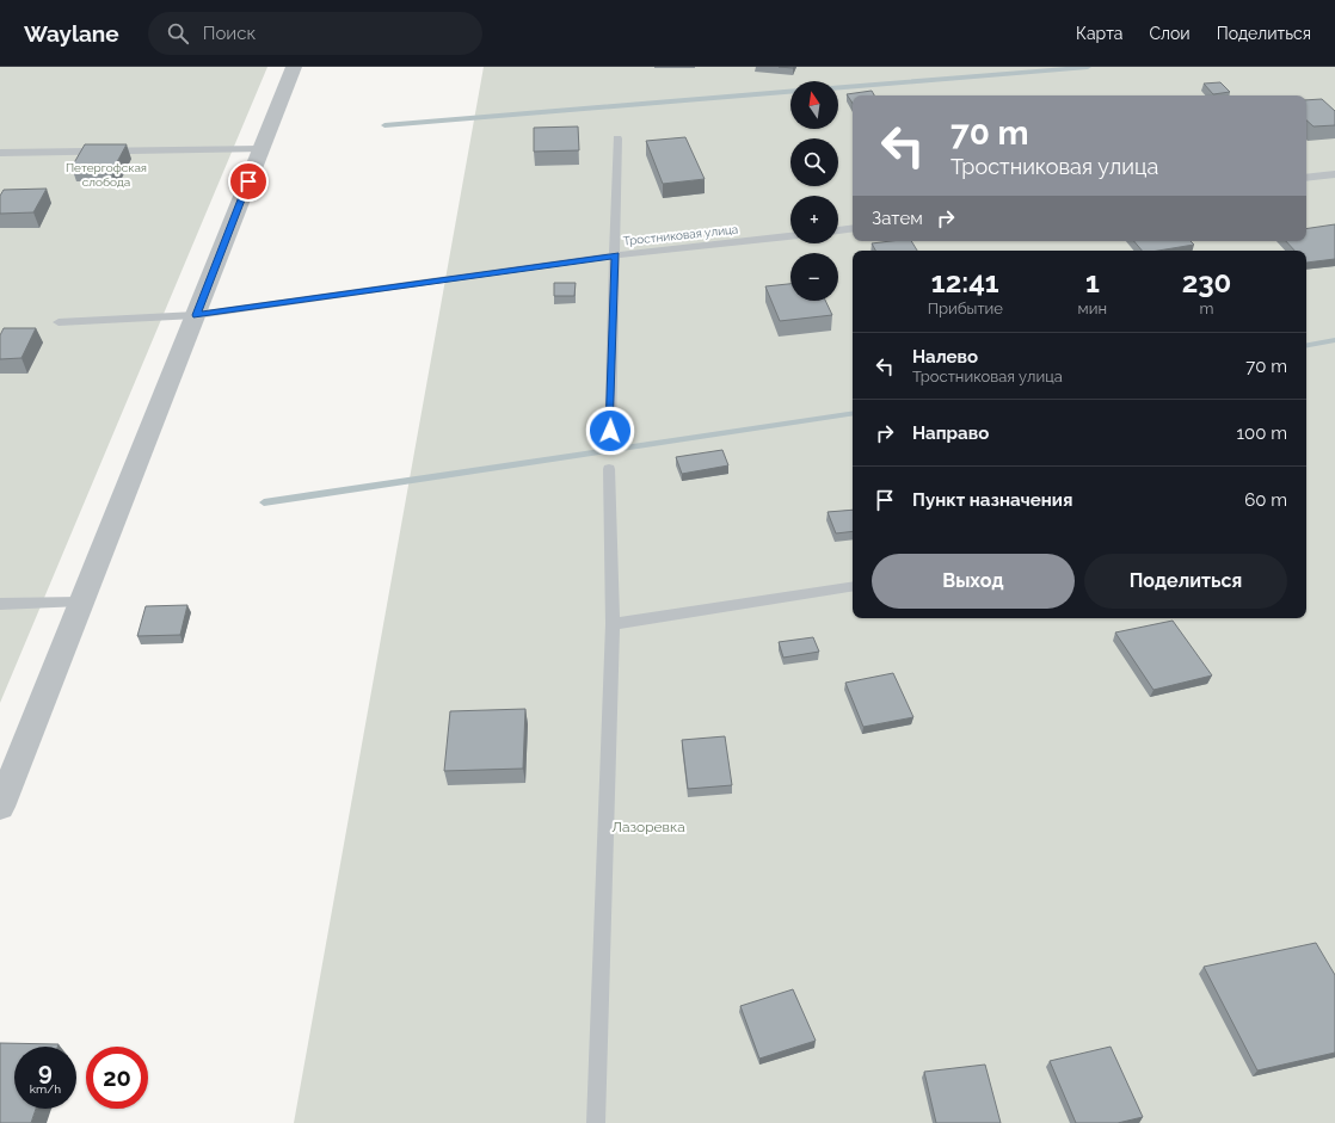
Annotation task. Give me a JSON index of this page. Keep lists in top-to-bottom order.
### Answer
{
  "streets": {
    "lane": ["Тростниковая улица"]
  },
  "parks": ["Петергофская слобода", "Лазоревка"],
  "north": "top",
  "page": {
    "header": "Waylane",
    "search": "Поиск",
    "nav": ["Карта", "Слои", "Поделиться"],
    "map_buttons": ["+", "−"],
    "turn": ["70 m", "Тростниковая улица"],
    "then": "Затем",
    "eta": [
      "12:41",
      "Прибытие",
      "1",
      "мин",
      "230",
      "m"
    ],
    "list": [
      {
        "name": "Налево",
        "note": "Тростниковая улица",
        "value": "70 m"
      },
      {
        "name": "Направо",
        "value": "100 m"
      },
      {
        "name": "Пункт назначения",
        "value": "60 m"
      }
    ],
    "buttons": ["Выход", "Поделиться"],
    "speed": "9 km/h",
    "limit": "20"
  }
}
